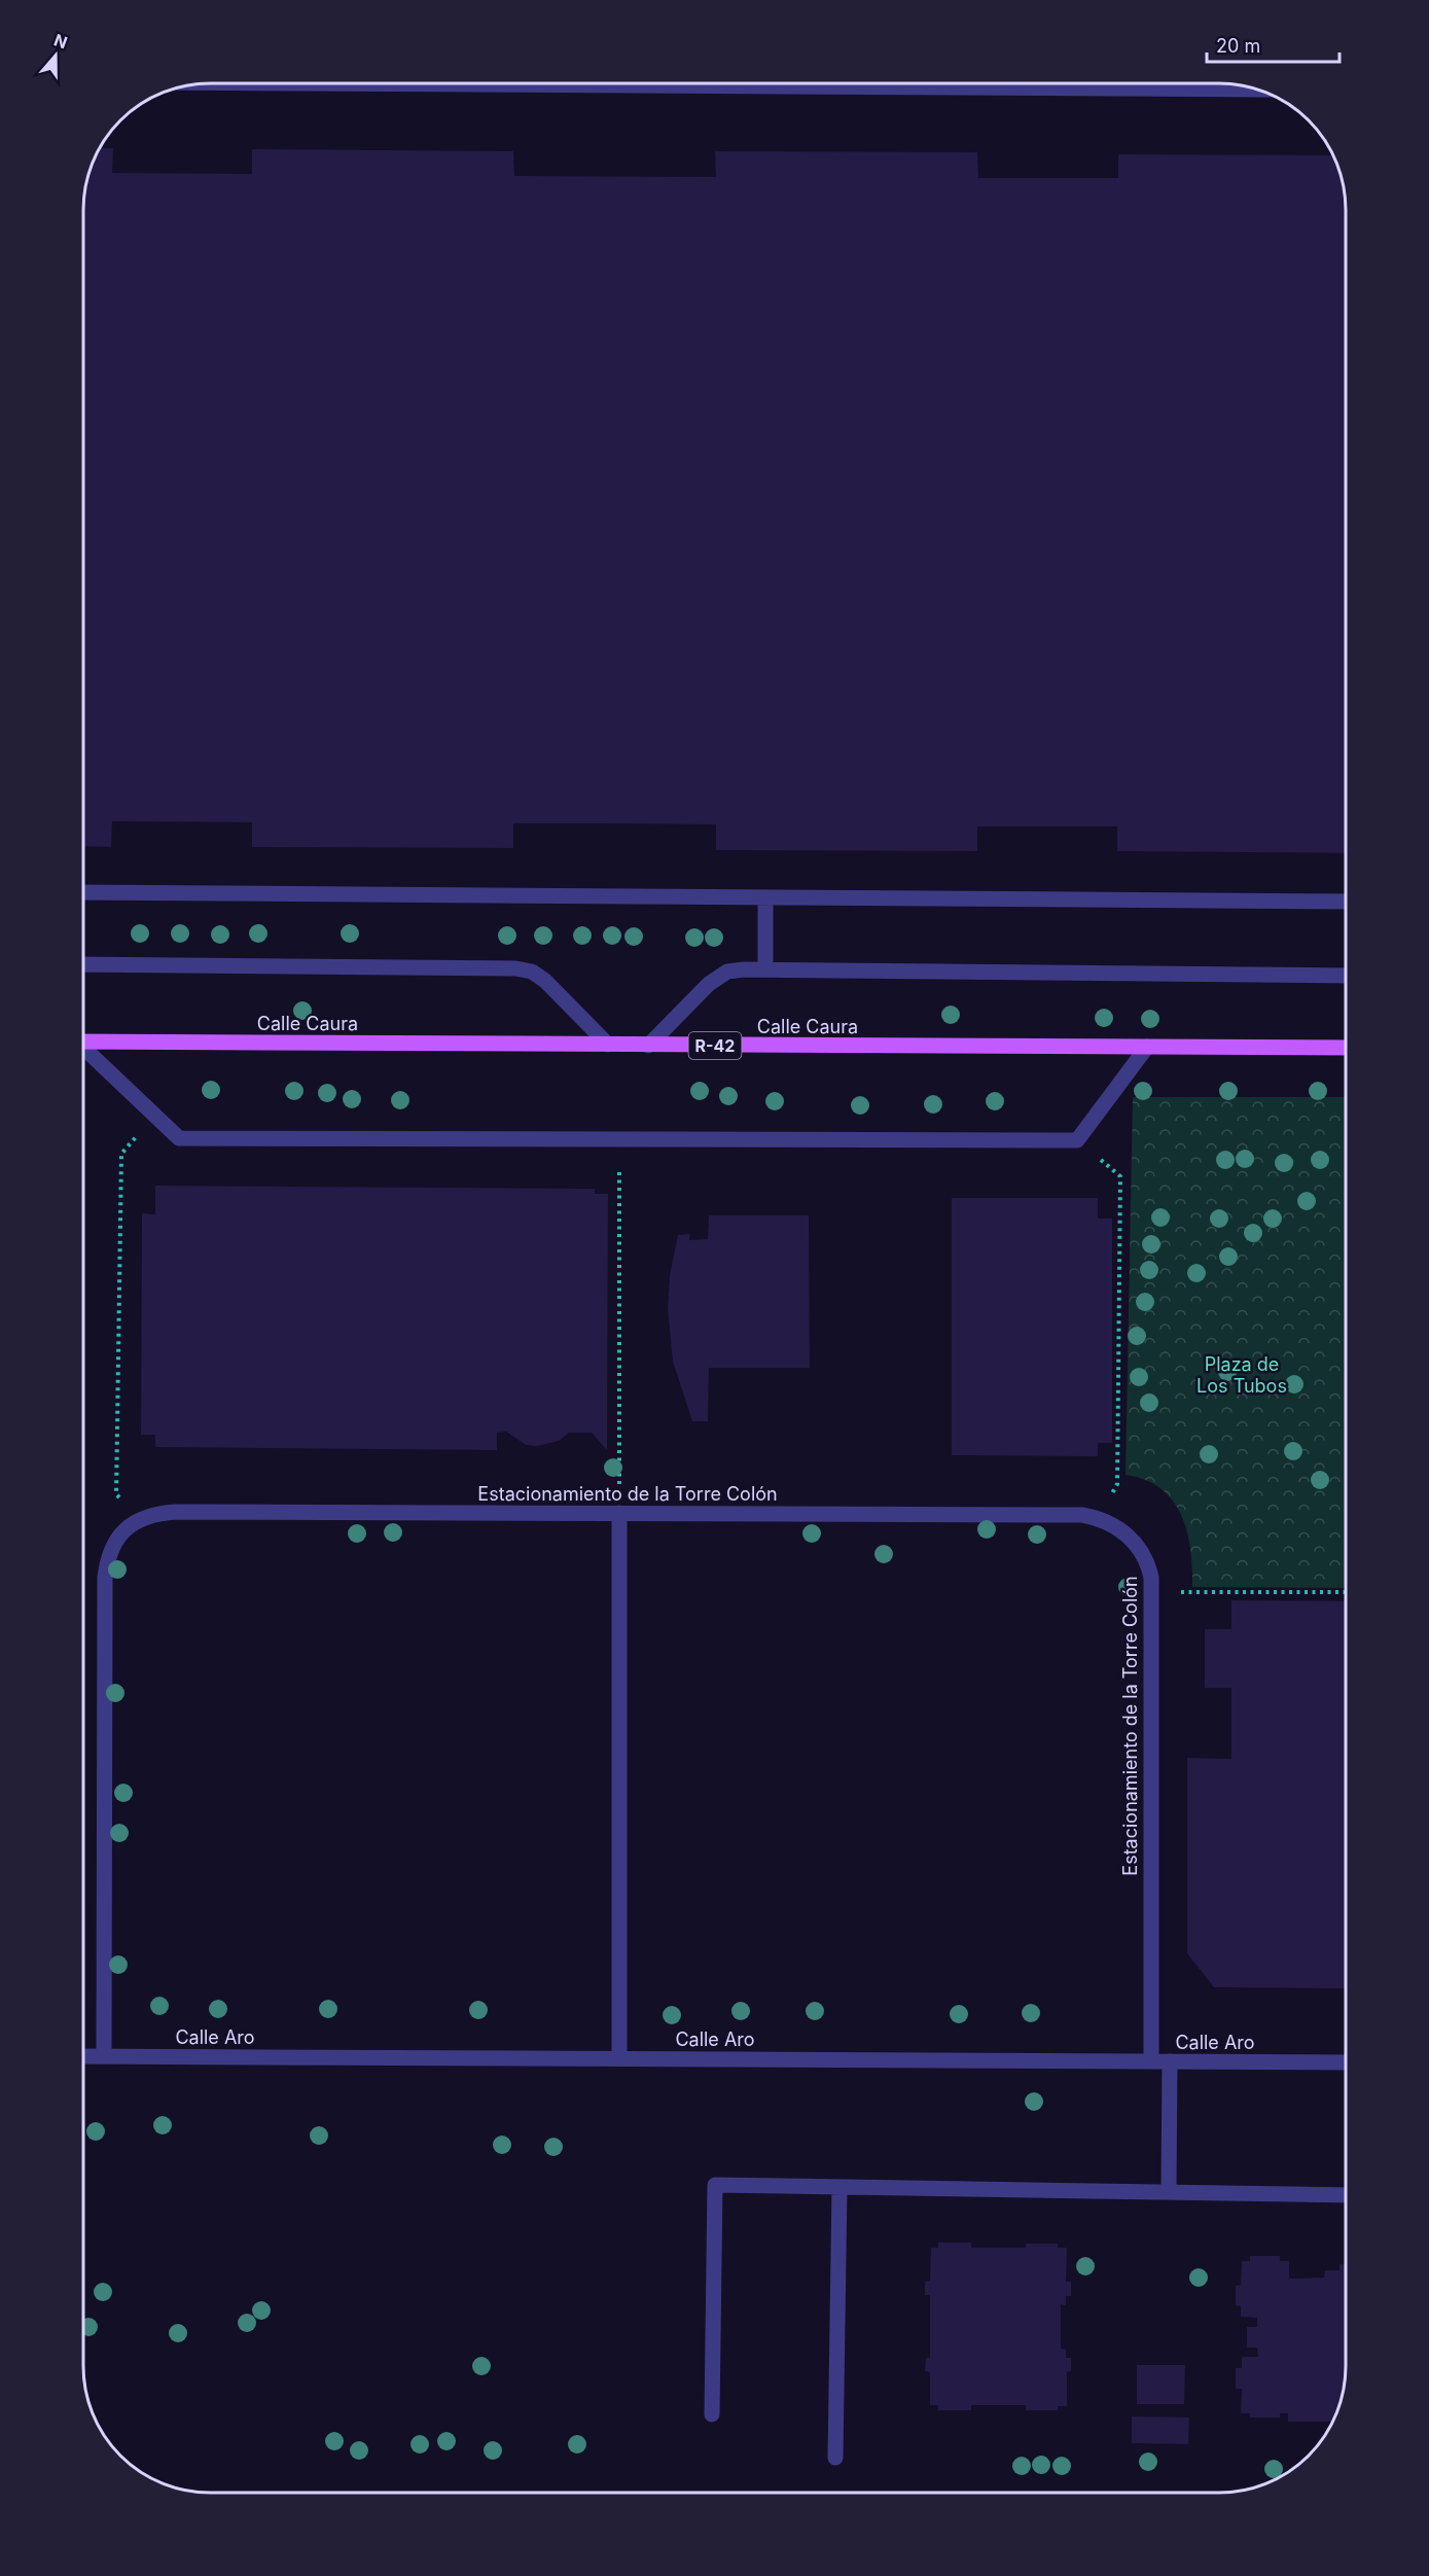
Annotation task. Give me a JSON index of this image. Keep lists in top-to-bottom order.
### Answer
{
  "streets": {
    "main road": ["Calle Caura", "R-42"],
    "street": ["Estacionamiento de la Torre Colón", "Calle Aro"]
  },
  "crossings": [
    ["Estacionamiento de la Torre Colón", "Calle Aro"]
  ],
  "parks": ["Plaza de Los Tubos"],
  "scale_bar": "20 m",
  "north": "top"
}
